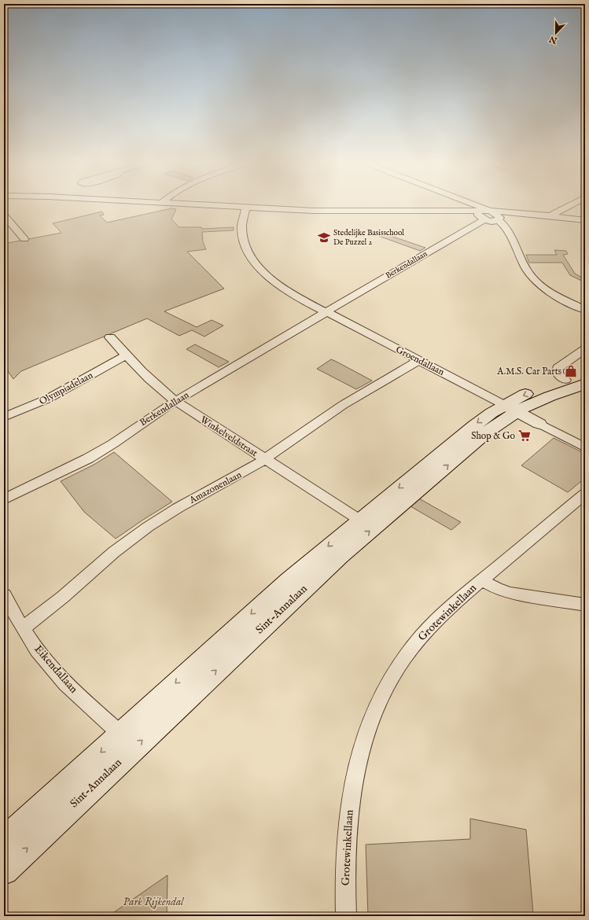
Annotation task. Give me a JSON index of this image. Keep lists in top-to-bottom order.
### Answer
{
  "streets": {
    "main road": ["Sint-Annalaan"],
    "street": [
      "Berkendallaan",
      "Groendallaan",
      "Olympiadelaan",
      "Winkelveldstraat",
      "Amazonenlaan",
      "Grotewinkellaan",
      "Eikendallaan"
    ]
  },
  "crossings": [
    ["Berkendallaan", "Groendallaan"],
    ["Berkendallaan", "Winkelveldstraat"],
    ["Groendallaan", "Amazonenlaan"],
    ["Groendallaan", "Sint-Annalaan"],
    ["Olympiadelaan", "Winkelveldstraat"],
    ["Winkelveldstraat", "Amazonenlaan"],
    ["Winkelveldstraat", "Sint-Annalaan"],
    ["Amazonenlaan", "Eikendallaan"],
    ["Sint-Annalaan", "Eikendallaan"]
  ],
  "parks": ["Park Rijkendal"],
  "places": {
    "school or university": ["Stedelijke Basisschool De Puzzel 2"],
    "shop": ["A.M.S. Car Parts"],
    "supermarket": ["Shop & Go"]
  },
  "north": "bottom"
}
